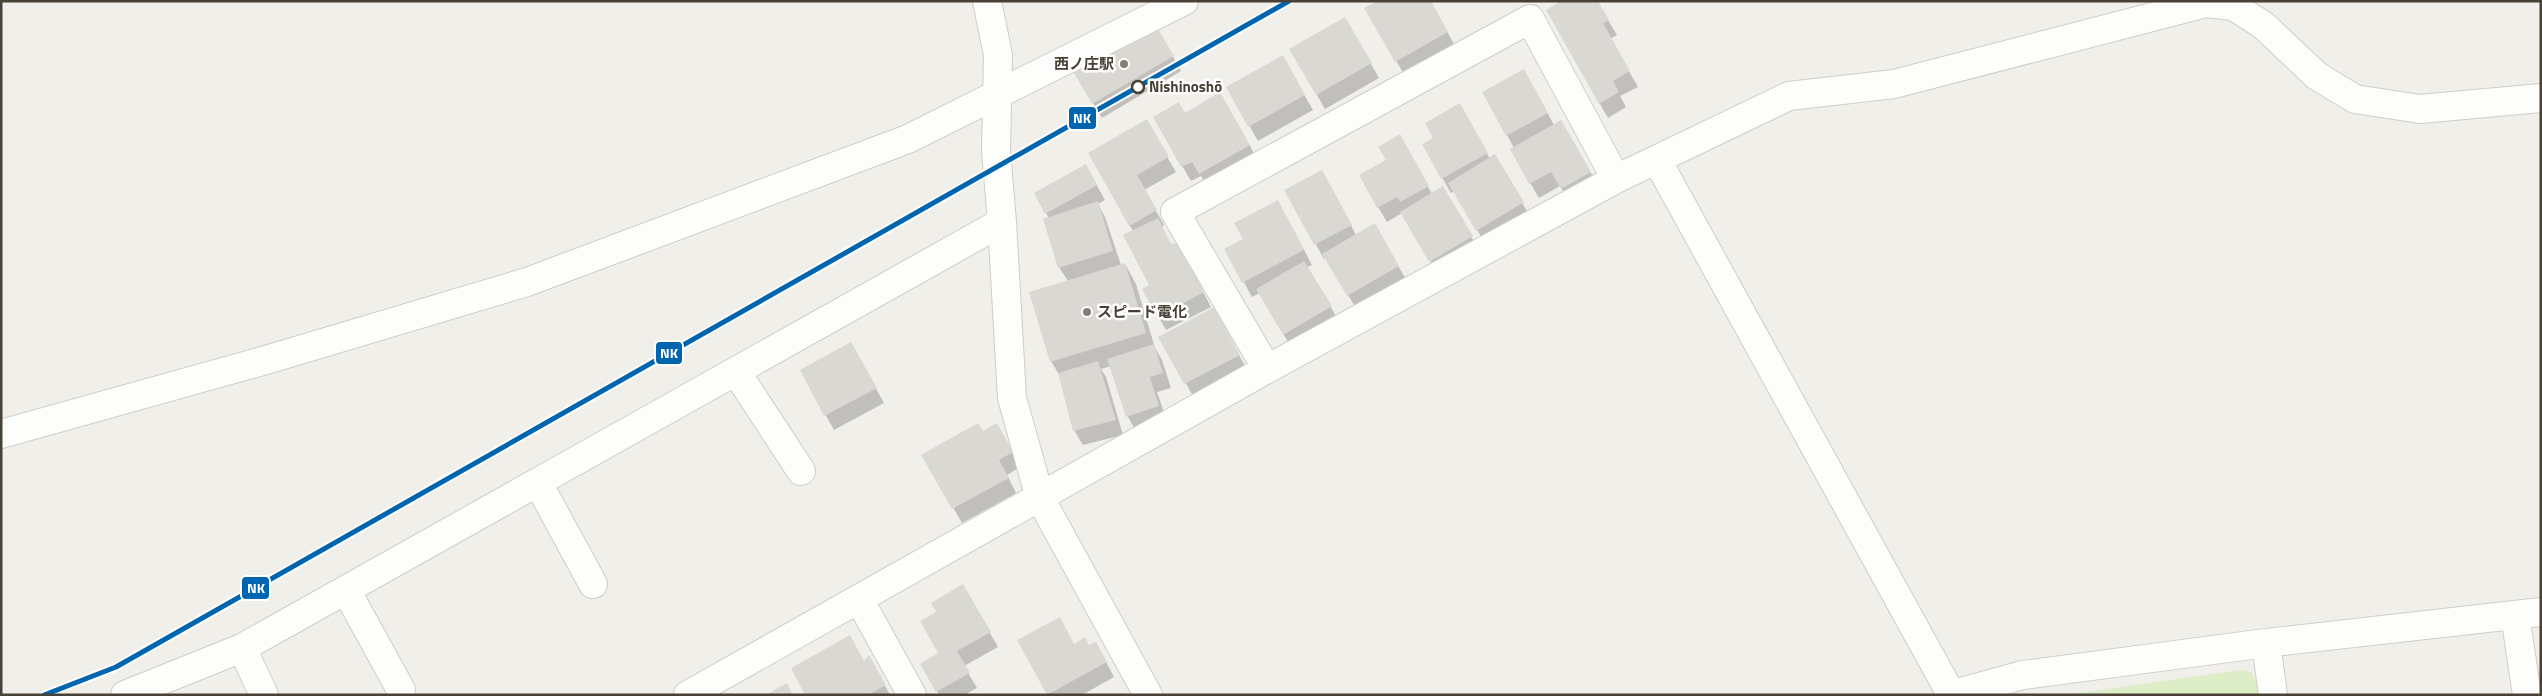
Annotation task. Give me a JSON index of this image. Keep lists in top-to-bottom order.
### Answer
{
  "places": ["西ノ庄駅", "Nishinoshō", "スピード電化"],
  "lines": ["transit line NK"]
}
